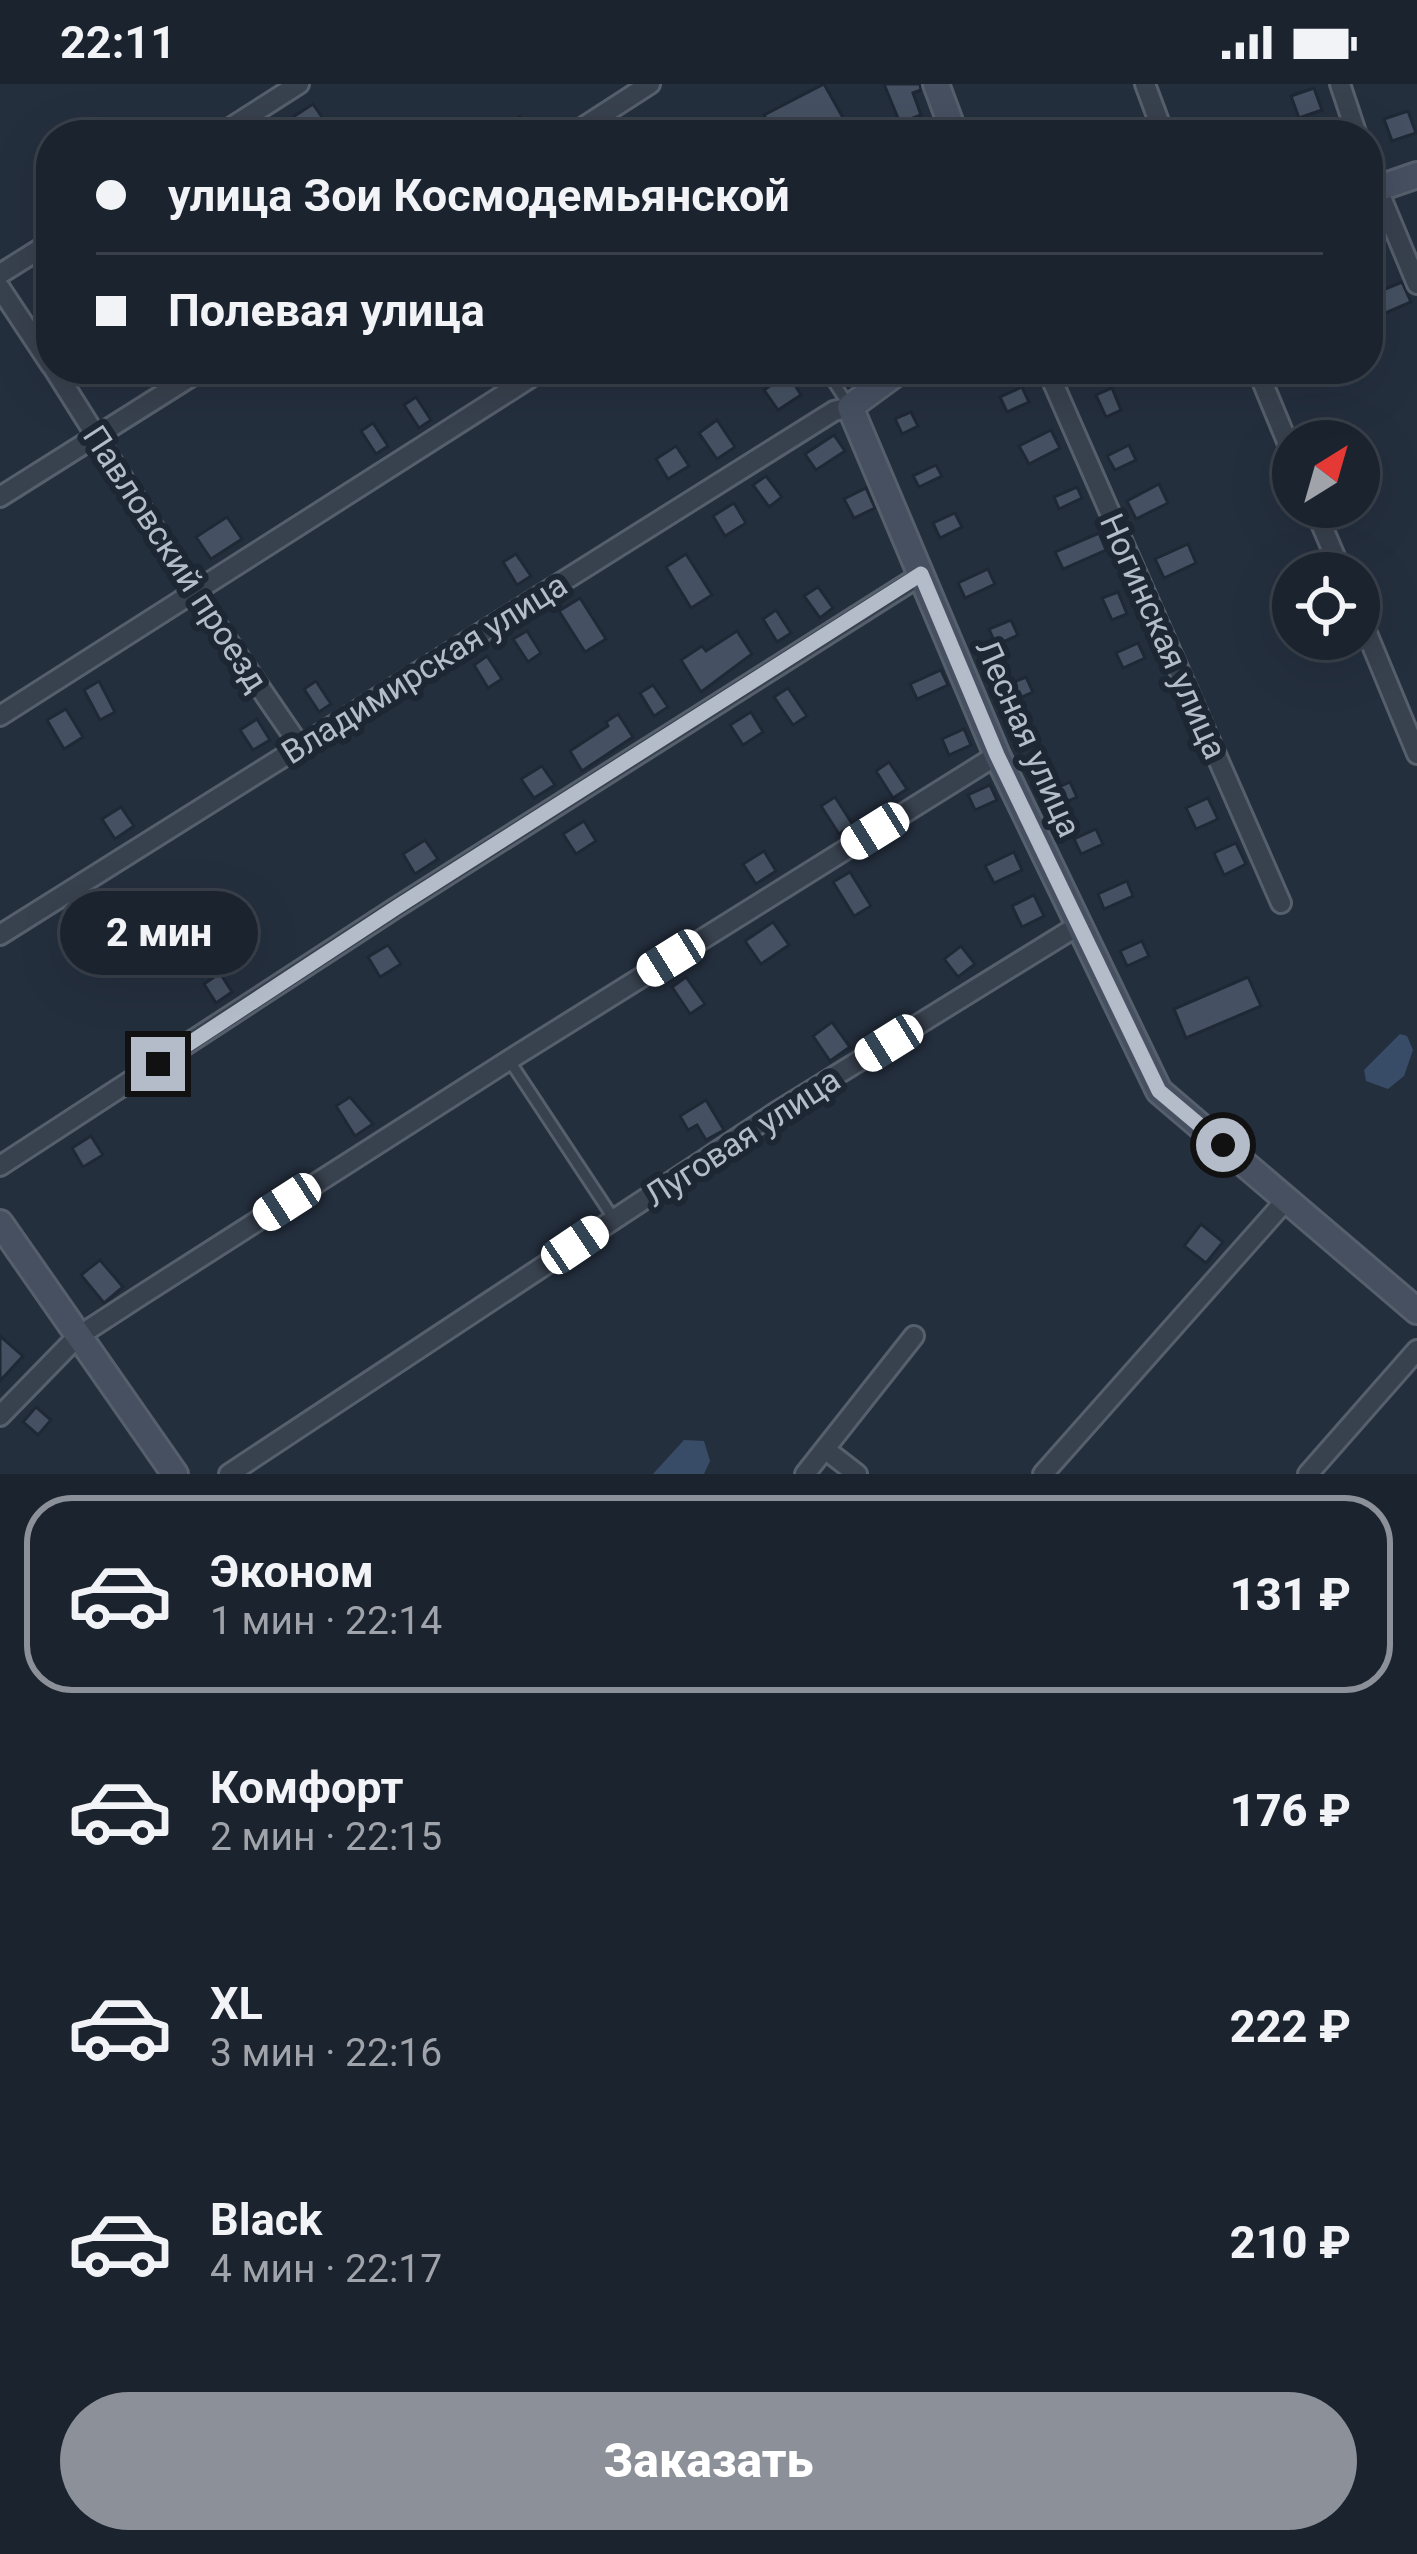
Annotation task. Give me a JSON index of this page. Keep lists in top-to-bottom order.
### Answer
{
  "streets": {
    "street": [
      "Павловский проезд",
      "Ногинская улица",
      "Владимирская улица",
      "Лесная улица",
      "Луговая улица"
    ]
  },
  "crossings": [
    ["Павловский проезд", "Владимирская улица"],
    ["Владимирская улица", "Лесная улица"],
    ["Лесная улица", "Луговая улица"]
  ],
  "north": "top right",
  "page": {
    "status": "22:11",
    "banner": ["улица Зои Космодемьянской", "Полевая улица"],
    "bubble": "2 мин",
    "list": [
      {
        "name": "Эконом",
        "note": "1 мин · 22:14",
        "value": "131 ₽"
      },
      {
        "name": "Комфорт",
        "note": "2 мин · 22:15",
        "value": "176 ₽"
      },
      {
        "name": "XL",
        "note": "3 мин · 22:16",
        "value": "222 ₽"
      },
      {
        "name": "Black",
        "note": "4 мин · 22:17",
        "value": "210 ₽"
      }
    ],
    "buttons": "Заказать"
  }
}
